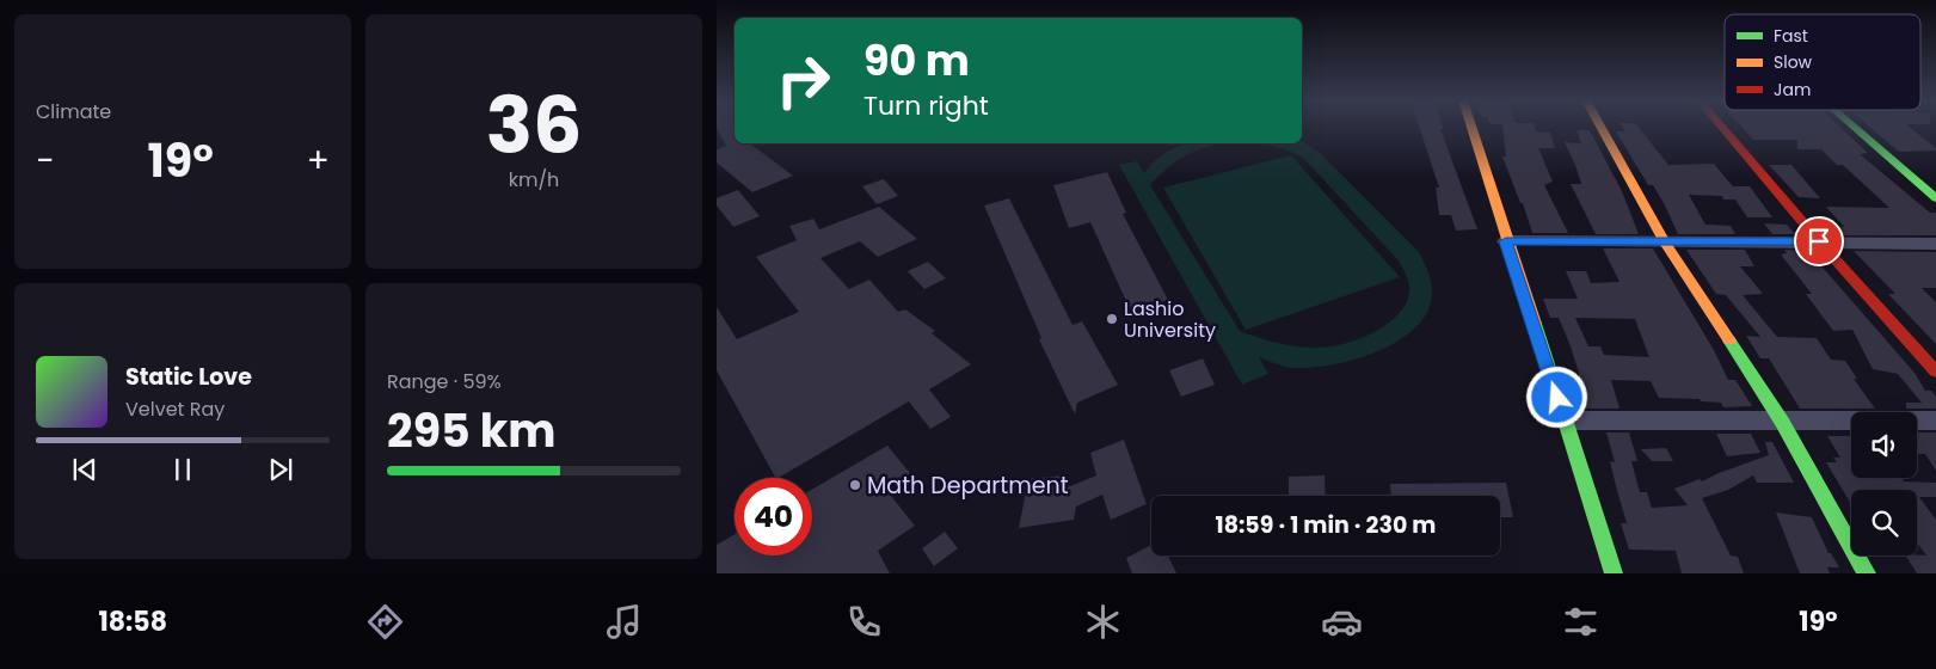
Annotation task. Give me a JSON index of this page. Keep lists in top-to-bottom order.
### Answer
{
  "places": ["Lashio University", "Math Department"],
  "legend": ["Fast", "Slow", "Jam"],
  "page": {
    "tile": [
      "Climate",
      ["36", "km/h"],
      ["Range · 59%", "295 km"]
    ],
    "turn": ["90 m", "Turn right"],
    "heat": ["−", "19°", "+"],
    "song": ["Static Love", "Velvet Ray"],
    "limit": "40",
    "trip": "18:59 · 1 min · 230 m",
    "tabs": ["18:58", "19°"]
  }
}
